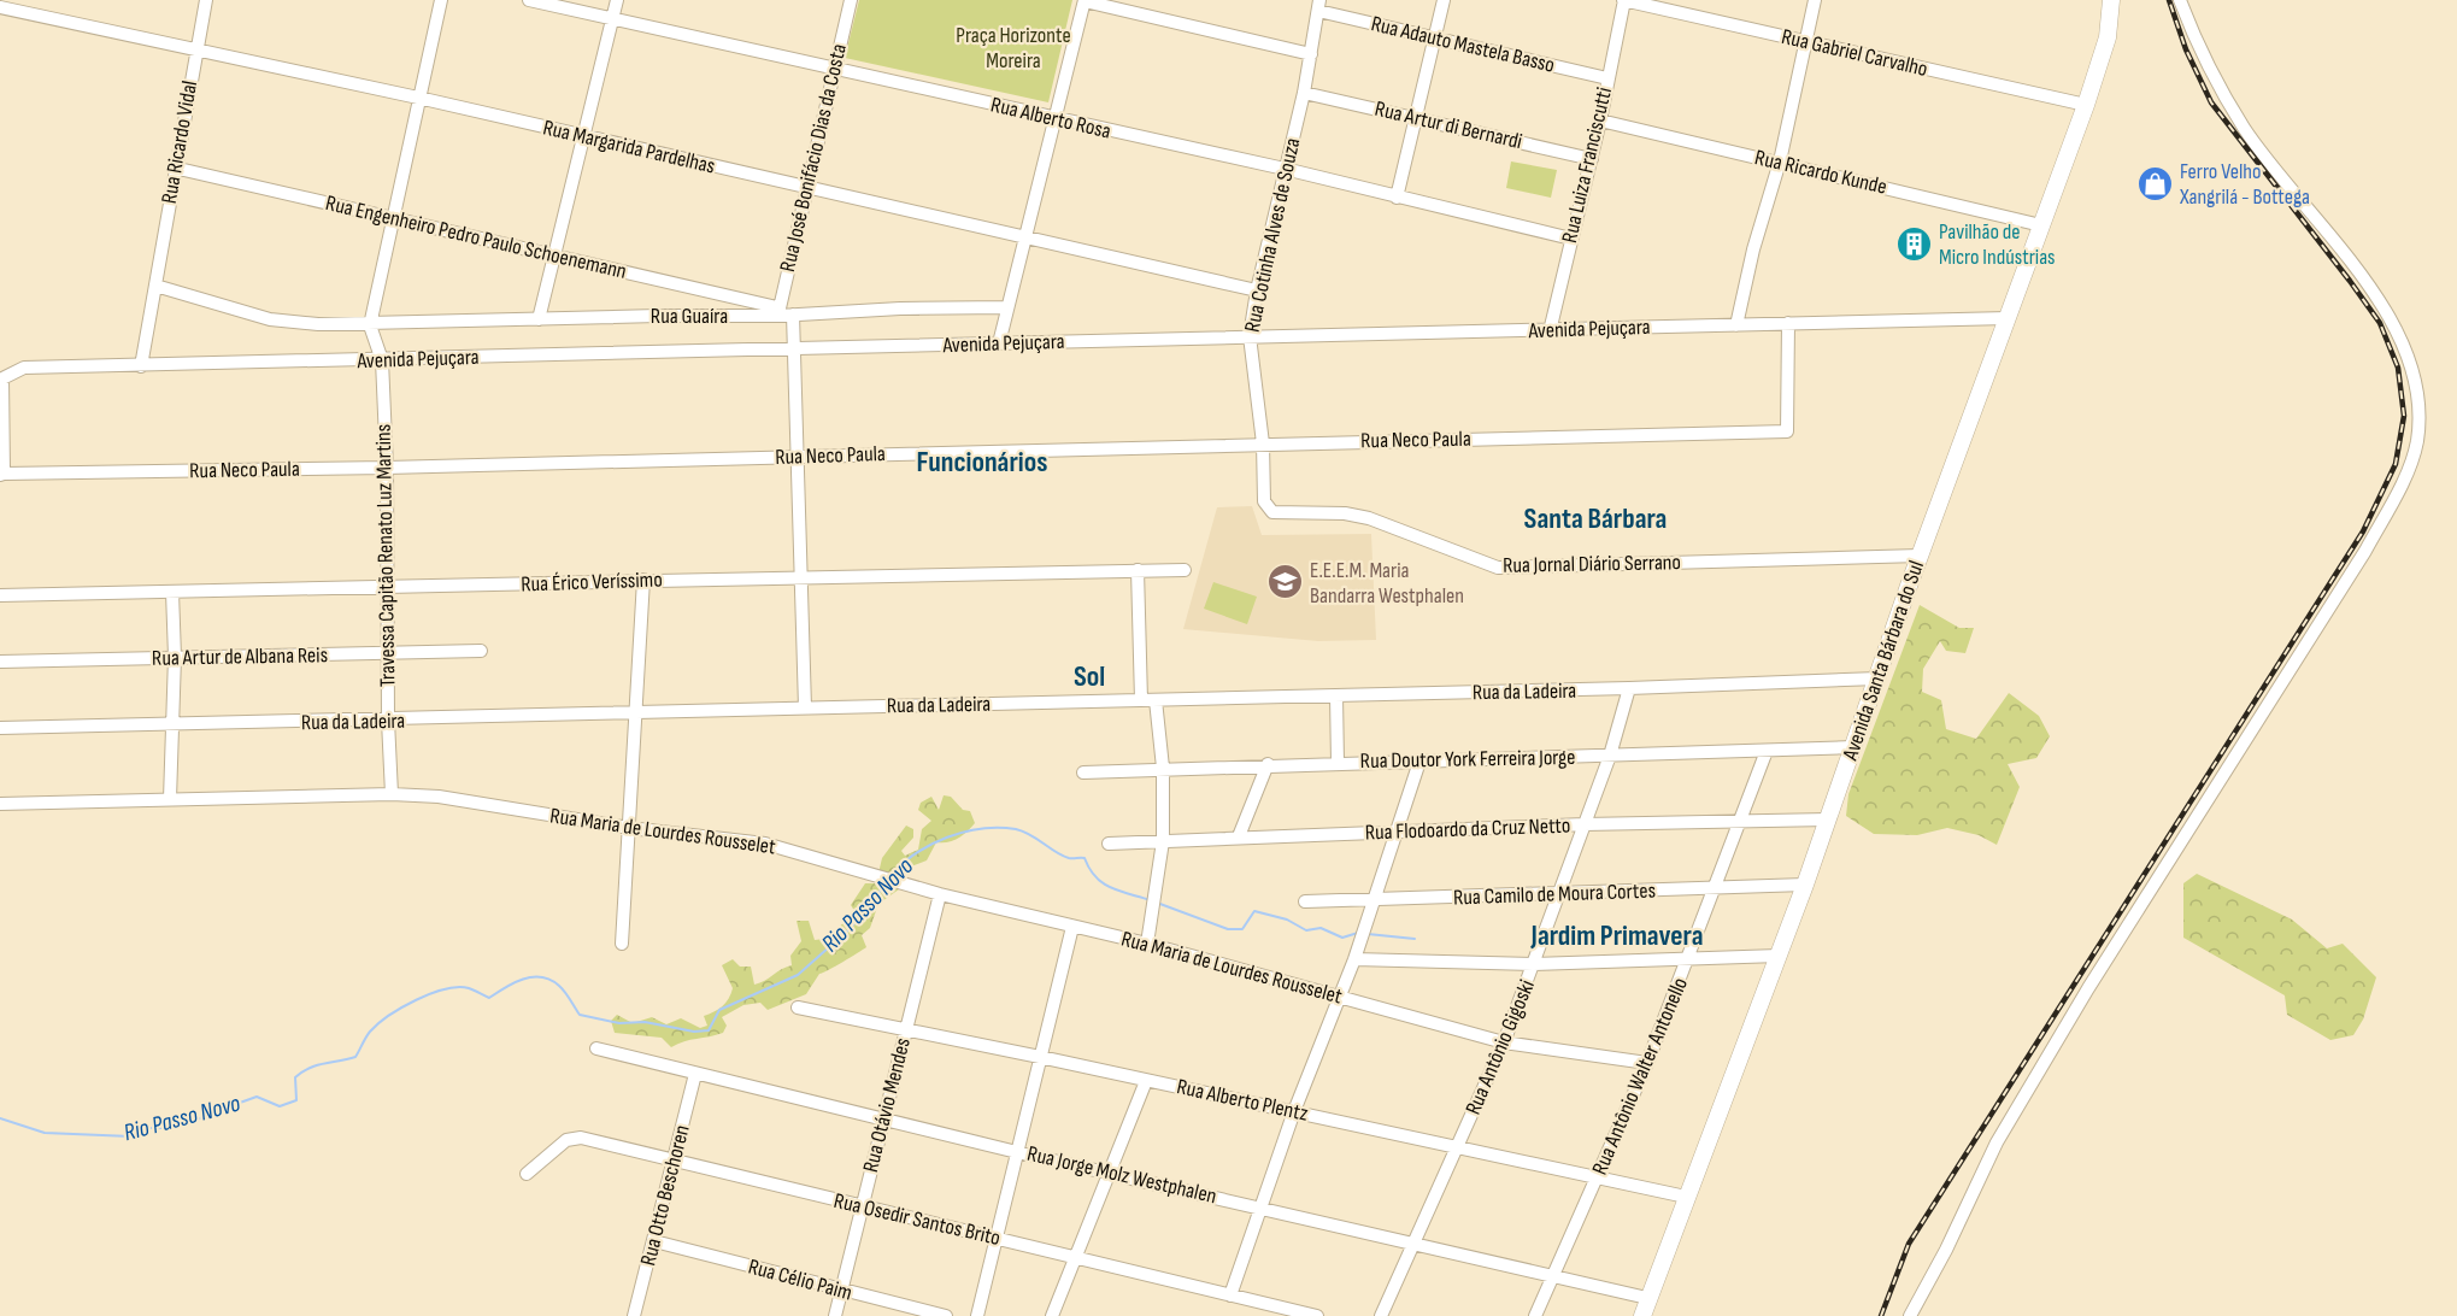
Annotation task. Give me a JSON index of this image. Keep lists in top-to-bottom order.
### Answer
{
  "streets": {
    "main road": ["Avenida Santa Bárbara do Sul"],
    "street": [
      "Rua Adauto Mastela Basso",
      "Rua Gabriel Carvalho",
      "Rua Alberto Rosa",
      "Rua Artur di Bernardi",
      "Rua Ricardo Vidal",
      "Rua Margarida Pardelhas",
      "Rua José Bonifácio Dias da Costa",
      "Rua Luiza Franciscutti",
      "Rua Ricardo Kunde",
      "Rua Cotinha Alves de Souza",
      "Rua Engenheiro Pedro Paulo Schoenemann",
      "Rua Guaíra",
      "Avenida Pejuçara",
      "Rua Neco Paula",
      "Travessa Capitão Renato Luz Martins",
      "Rua Jornal Diário Serrano",
      "Rua Érico Veríssimo",
      "Rua Artur de Albana Reis",
      "Rua da Ladeira",
      "Rua Doutor York Ferreira Jorge",
      "Rua Flodoardo da Cruz Netto",
      "Rua Maria de Lourdes Rousselet",
      "Rua Camilo de Moura Cortes",
      "Rua Antônio Gigoski",
      "Rua Antônio Walter Antonello",
      "Rua Alberto Plentz",
      "Rua Otávio Mendes",
      "Rua Jorge Molz Westphalen",
      "Rua Otto Beschoren",
      "Rua Osedir Santos Brito",
      "Rua Célio Paim"
    ]
  },
  "crossings": [
    ["Rua Adauto Mastela Basso", "Rua Luiza Franciscutti"],
    ["Rua Adauto Mastela Basso", "Rua Cotinha Alves de Souza"],
    ["Rua Gabriel Carvalho", "Rua Luiza Franciscutti"],
    ["Rua Gabriel Carvalho", "Avenida Santa Bárbara do Sul"],
    ["Rua Alberto Rosa", "Rua José Bonifácio Dias da Costa"],
    ["Rua Alberto Rosa", "Rua Luiza Franciscutti"],
    ["Rua Alberto Rosa", "Rua Cotinha Alves de Souza"],
    ["Rua Artur di Bernardi", "Rua Luiza Franciscutti"],
    ["Rua Artur di Bernardi", "Rua Cotinha Alves de Souza"],
    ["Rua Ricardo Vidal", "Rua Margarida Pardelhas"],
    ["Rua Ricardo Vidal", "Rua Engenheiro Pedro Paulo Schoenemann"],
    ["Rua Ricardo Vidal", "Rua Guaíra"],
    ["Rua Ricardo Vidal", "Avenida Pejuçara"],
    ["Rua Margarida Pardelhas", "Rua José Bonifácio Dias da Costa"],
    ["Rua Margarida Pardelhas", "Rua Cotinha Alves de Souza"],
    ["Rua José Bonifácio Dias da Costa", "Rua Engenheiro Pedro Paulo Schoenemann"],
    ["Rua José Bonifácio Dias da Costa", "Rua Guaíra"],
    ["Rua Luiza Franciscutti", "Rua Ricardo Kunde"],
    ["Rua Luiza Franciscutti", "Avenida Pejuçara"],
    ["Rua Ricardo Kunde", "Avenida Santa Bárbara do Sul"],
    ["Rua Cotinha Alves de Souza", "Avenida Pejuçara"],
    ["Rua Cotinha Alves de Souza", "Rua Neco Paula"],
    ["Rua Cotinha Alves de Souza", "Rua Jornal Diário Serrano"],
    ["Rua Engenheiro Pedro Paulo Schoenemann", "Rua Guaíra"],
    ["Rua Guaíra", "Travessa Capitão Renato Luz Martins"],
    ["Avenida Pejuçara", "Rua Neco Paula"],
    ["Avenida Pejuçara", "Travessa Capitão Renato Luz Martins"],
    ["Avenida Pejuçara", "Avenida Santa Bárbara do Sul"],
    ["Rua Neco Paula", "Travessa Capitão Renato Luz Martins"],
    ["Travessa Capitão Renato Luz Martins", "Rua Érico Veríssimo"],
    ["Travessa Capitão Renato Luz Martins", "Rua Artur de Albana Reis"],
    ["Travessa Capitão Renato Luz Martins", "Rua da Ladeira"],
    ["Travessa Capitão Renato Luz Martins", "Rua Maria de Lourdes Rousselet"],
    ["Rua Jornal Diário Serrano", "Avenida Santa Bárbara do Sul"],
    ["Avenida Santa Bárbara do Sul", "Rua da Ladeira"],
    ["Avenida Santa Bárbara do Sul", "Rua Doutor York Ferreira Jorge"],
    ["Avenida Santa Bárbara do Sul", "Rua Flodoardo da Cruz Netto"],
    ["Avenida Santa Bárbara do Sul", "Rua Camilo de Moura Cortes"],
    ["Avenida Santa Bárbara do Sul", "Rua Alberto Plentz"],
    ["Avenida Santa Bárbara do Sul", "Rua Jorge Molz Westphalen"],
    ["Rua da Ladeira", "Rua Antônio Gigoski"],
    ["Rua Doutor York Ferreira Jorge", "Rua Antônio Gigoski"],
    ["Rua Doutor York Ferreira Jorge", "Rua Antônio Walter Antonello"],
    ["Rua Flodoardo da Cruz Netto", "Rua Antônio Gigoski"],
    ["Rua Flodoardo da Cruz Netto", "Rua Antônio Walter Antonello"],
    ["Rua Maria de Lourdes Rousselet", "Rua Antônio Gigoski"],
    ["Rua Maria de Lourdes Rousselet", "Rua Antônio Walter Antonello"],
    ["Rua Maria de Lourdes Rousselet", "Rua Otávio Mendes"],
    ["Rua Camilo de Moura Cortes", "Rua Antônio Gigoski"],
    ["Rua Camilo de Moura Cortes", "Rua Antônio Walter Antonello"],
    ["Rua Antônio Gigoski", "Rua Alberto Plentz"],
    ["Rua Antônio Gigoski", "Rua Jorge Molz Westphalen"],
    ["Rua Antônio Walter Antonello", "Rua Alberto Plentz"],
    ["Rua Antônio Walter Antonello", "Rua Jorge Molz Westphalen"],
    ["Rua Alberto Plentz", "Rua Otávio Mendes"],
    ["Rua Otávio Mendes", "Rua Jorge Molz Westphalen"],
    ["Rua Otávio Mendes", "Rua Osedir Santos Brito"],
    ["Rua Otávio Mendes", "Rua Célio Paim"],
    ["Rua Jorge Molz Westphalen", "Rua Otto Beschoren"],
    ["Rua Otto Beschoren", "Rua Osedir Santos Brito"],
    ["Rua Otto Beschoren", "Rua Célio Paim"]
  ],
  "districts": [
    "Funcionários",
    "Santa Bárbara",
    "Sol",
    "Jardim Primavera"
  ],
  "water": ["Rio Passo Novo"],
  "parks": ["Praça Horizonte Moreira"],
  "places": {
    "shop": ["Ferro Velho Xangrilá - Bottega"],
    "building": ["Pavilhão de Micro Indústrias"],
    "school or university": ["E.E.E.M. Maria Bandarra Westphalen"]
  }
}
